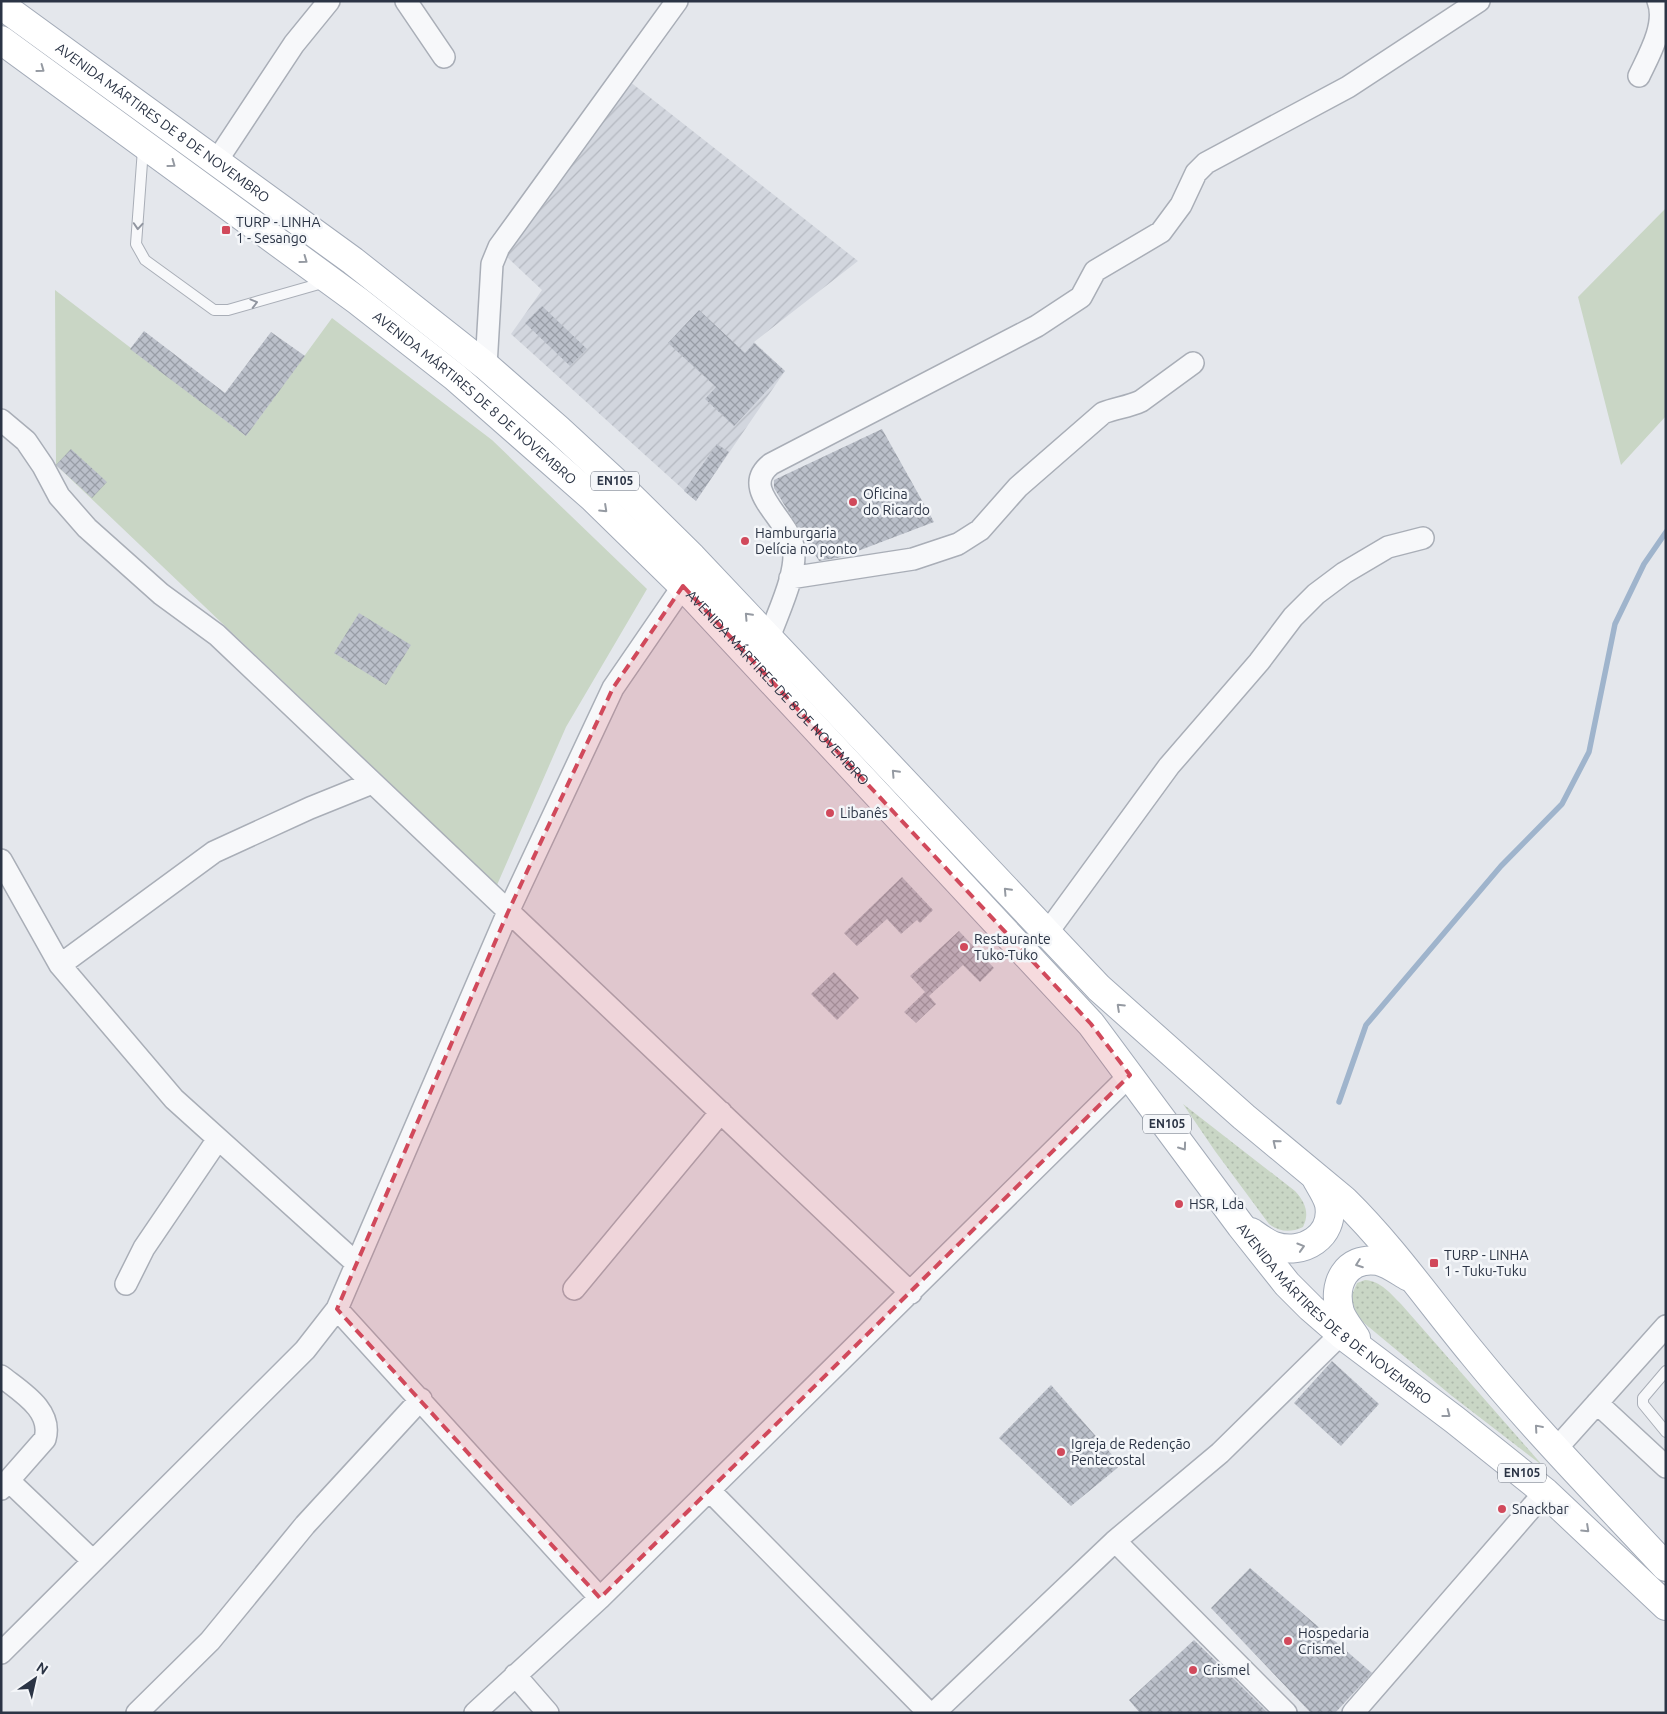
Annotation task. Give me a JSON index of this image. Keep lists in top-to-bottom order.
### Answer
{
  "streets": {
    "main road": ["AVENIDA MÁRTIRES DE 8 DE NOVEMBRO", "EN105"]
  },
  "places": {
    "transit": ["TURP - LINHA 1 - Sesango", "TURP - LINHA 1 - Tuku-Tuku"],
    "other": [
      "Oficina do Ricardo",
      "Hamburgaria Delícia no ponto",
      "Libanês",
      "Restaurante Tuko-Tuko",
      "HSR, Lda",
      "Igreja de Redenção Pentecostal",
      "Snackbar",
      "Hospedaria Crismel",
      "Crismel"
    ]
  },
  "north": "top right"
}
